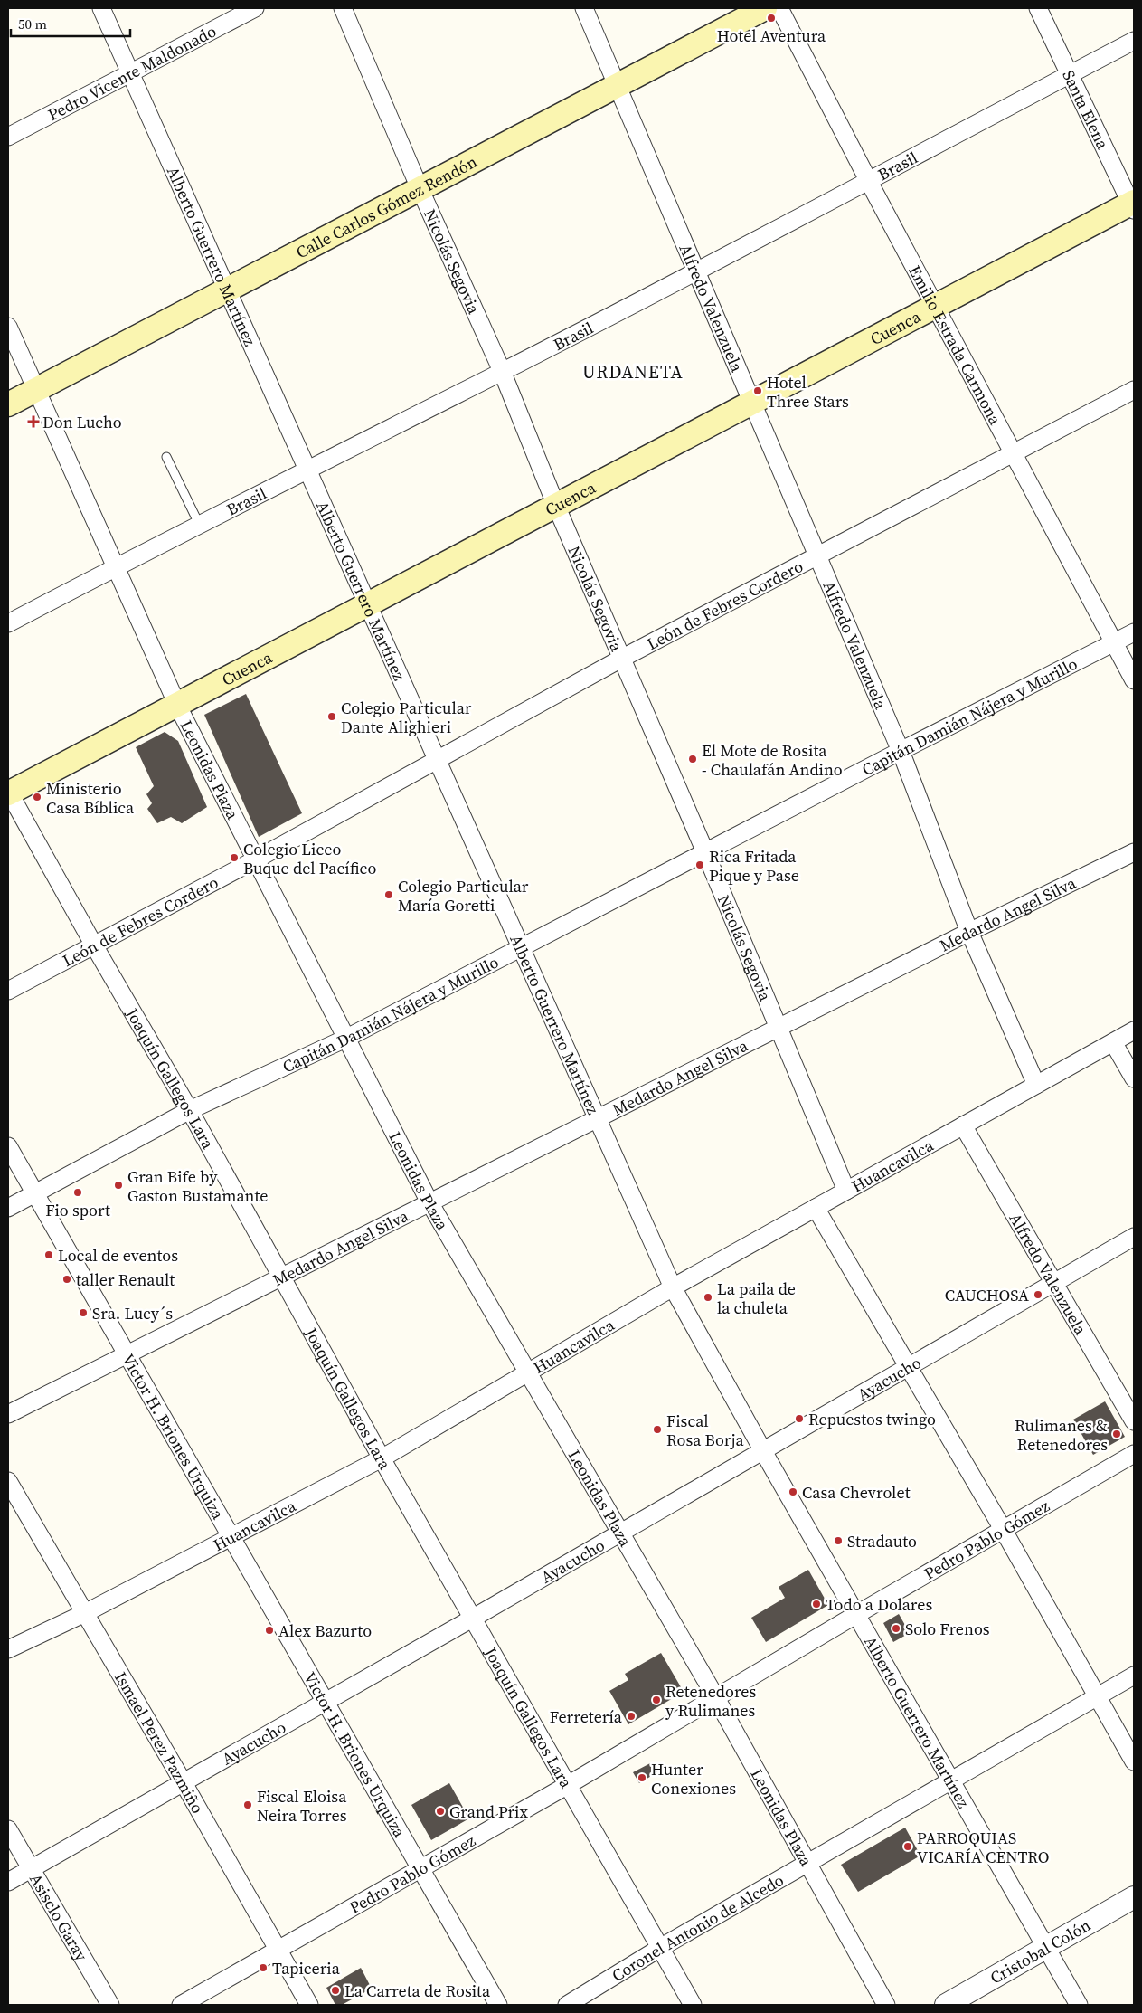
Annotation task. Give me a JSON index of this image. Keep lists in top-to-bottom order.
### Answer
{
  "streets": {
    "main road": ["Calle Carlos Gómez Rendón", "Cuenca"],
    "street": [
      "Pedro Vicente Maldonado",
      "Santa Elena",
      "Brasil",
      "Alberto Guerrero Martínez",
      "Nicolás Segovia",
      "Alfredo Valenzuela",
      "Emilio Estrada Carmona",
      "León de Febres Cordero",
      "Capitán Damián Nájera y Murillo",
      "Leonidas Plaza",
      "Medardo Angel Silva",
      "Joaquín Gallegos Lara",
      "Huancavilca",
      "Ayacucho",
      "Victor H. Briones Urquiza",
      "Pedro Pablo Gómez",
      "Ismael Perez Pazmiño",
      "Asisclo Garay",
      "Coronel Antonio de Alcedo",
      "Cristobal Colón"
    ]
  },
  "crossings": [
    ["Pedro Vicente Maldonado", "Alberto Guerrero Martínez"],
    ["Santa Elena", "Brasil"],
    ["Santa Elena", "Cuenca"],
    ["Brasil", "Alberto Guerrero Martínez"],
    ["Brasil", "Nicolás Segovia"],
    ["Brasil", "Alfredo Valenzuela"],
    ["Brasil", "Emilio Estrada Carmona"],
    ["Brasil", "Leonidas Plaza"],
    ["Calle Carlos Gómez Rendón", "Alberto Guerrero Martínez"],
    ["Calle Carlos Gómez Rendón", "Nicolás Segovia"],
    ["Calle Carlos Gómez Rendón", "Alfredo Valenzuela"],
    ["Calle Carlos Gómez Rendón", "Leonidas Plaza"],
    ["Alberto Guerrero Martínez", "Cuenca"],
    ["Alberto Guerrero Martínez", "León de Febres Cordero"],
    ["Alberto Guerrero Martínez", "Capitán Damián Nájera y Murillo"],
    ["Alberto Guerrero Martínez", "Medardo Angel Silva"],
    ["Alberto Guerrero Martínez", "Huancavilca"],
    ["Alberto Guerrero Martínez", "Ayacucho"],
    ["Alberto Guerrero Martínez", "Pedro Pablo Gómez"],
    ["Alberto Guerrero Martínez", "Coronel Antonio de Alcedo"],
    ["Alberto Guerrero Martínez", "Cristobal Colón"],
    ["Nicolás Segovia", "Cuenca"],
    ["Nicolás Segovia", "León de Febres Cordero"],
    ["Nicolás Segovia", "Capitán Damián Nájera y Murillo"],
    ["Nicolás Segovia", "Medardo Angel Silva"],
    ["Nicolás Segovia", "Huancavilca"],
    ["Alfredo Valenzuela", "Cuenca"],
    ["Alfredo Valenzuela", "León de Febres Cordero"],
    ["Alfredo Valenzuela", "Capitán Damián Nájera y Murillo"],
    ["Alfredo Valenzuela", "Medardo Angel Silva"],
    ["Alfredo Valenzuela", "Huancavilca"],
    ["Alfredo Valenzuela", "Ayacucho"],
    ["Cuenca", "Emilio Estrada Carmona"],
    ["Cuenca", "Leonidas Plaza"],
    ["Cuenca", "Joaquín Gallegos Lara"],
    ["Emilio Estrada Carmona", "León de Febres Cordero"],
    ["Emilio Estrada Carmona", "Capitán Damián Nájera y Murillo"],
    ["León de Febres Cordero", "Leonidas Plaza"],
    ["León de Febres Cordero", "Joaquín Gallegos Lara"],
    ["Capitán Damián Nájera y Murillo", "Leonidas Plaza"],
    ["Capitán Damián Nájera y Murillo", "Joaquín Gallegos Lara"],
    ["Capitán Damián Nájera y Murillo", "Victor H. Briones Urquiza"],
    ["Leonidas Plaza", "Medardo Angel Silva"],
    ["Leonidas Plaza", "Huancavilca"],
    ["Leonidas Plaza", "Ayacucho"],
    ["Leonidas Plaza", "Pedro Pablo Gómez"],
    ["Leonidas Plaza", "Coronel Antonio de Alcedo"],
    ["Medardo Angel Silva", "Joaquín Gallegos Lara"],
    ["Medardo Angel Silva", "Victor H. Briones Urquiza"],
    ["Joaquín Gallegos Lara", "Huancavilca"],
    ["Joaquín Gallegos Lara", "Ayacucho"],
    ["Joaquín Gallegos Lara", "Pedro Pablo Gómez"],
    ["Joaquín Gallegos Lara", "Coronel Antonio de Alcedo"],
    ["Huancavilca", "Victor H. Briones Urquiza"],
    ["Huancavilca", "Ismael Perez Pazmiño"],
    ["Ayacucho", "Victor H. Briones Urquiza"],
    ["Ayacucho", "Ismael Perez Pazmiño"],
    ["Ayacucho", "Asisclo Garay"],
    ["Victor H. Briones Urquiza", "Pedro Pablo Gómez"],
    ["Pedro Pablo Gómez", "Ismael Perez Pazmiño"]
  ],
  "districts": ["URDANETA"],
  "places": {
    "other": [
      "Hotel Aventura",
      "Hotel Three Stars",
      "Colegio Particular Dante Alighieri",
      "El Mote de Rosita - Chaulafán Andino",
      "Ministerio Casa Bíblica",
      "Colegio Liceo Buque del Pacífico",
      "Rica Fritada Pique y Pase",
      "Colegio Particular María Goretti",
      "Gran Bife by Gaston Bustamante",
      "Fio sport",
      "Local de eventos",
      "taller Renault",
      "CAUCHOSA",
      "La paila de la chuleta",
      "Sra. Lucy´s",
      "Repuestos twingo",
      "Fiscal Rosa Borja",
      "Rulimanes & Retenedores",
      "Casa Chevrolet",
      "Stradauto",
      "Todo a Dolares",
      "Solo Frenos",
      "Alex Bazurto",
      "Retenedores y Rulimanes",
      "Ferretería",
      "Hunter Conexiones",
      "Fiscal Eloisa Neira Torres",
      "Grand Prix",
      "PARROQUIAS VICARÍA CENTRO",
      "Tapiceria",
      "La Carreta de Rosita"
    ],
    "health": ["Don Lucho"]
  },
  "scale_bar": "50 m"
}
